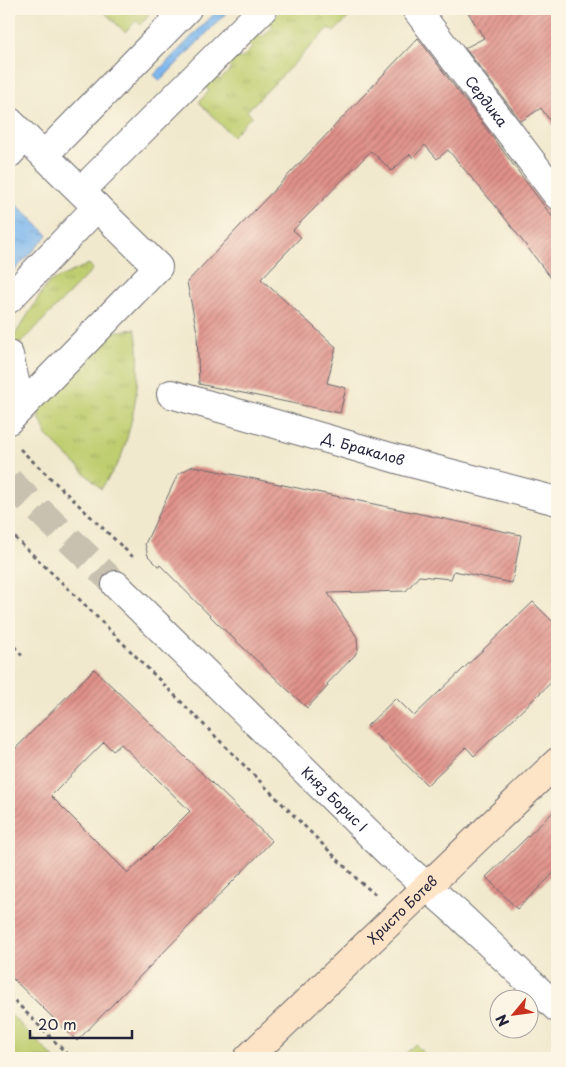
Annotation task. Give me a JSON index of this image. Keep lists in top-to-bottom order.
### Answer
{
  "streets": {
    "main road": ["Христо Ботев"],
    "street": ["Сердика", "Д. Бракалов", "Княз Борис I"]
  },
  "crossings": [
    ["Княз Борис I", "Христо Ботев"]
  ],
  "scale_bar": "20 m",
  "north": "bottom left"
}
